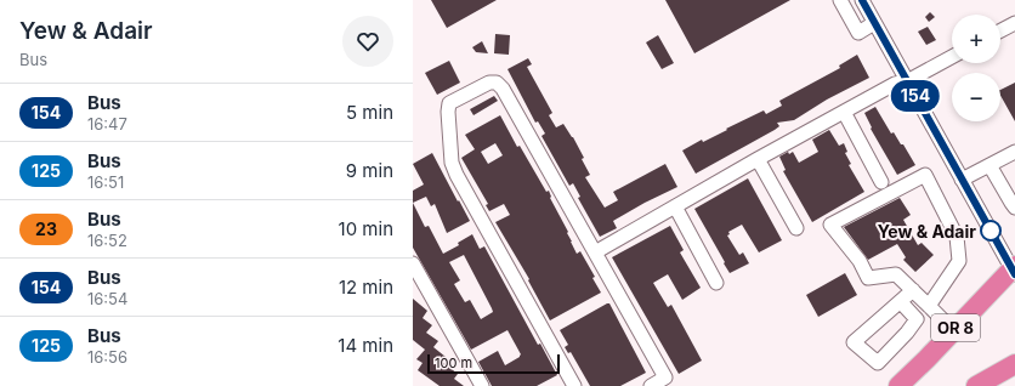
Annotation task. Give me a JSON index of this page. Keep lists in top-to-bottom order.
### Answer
{
  "streets": {
    "highway": ["OR 8"]
  },
  "places": ["Yew & Adair"],
  "lines": ["bus line 154"],
  "scale_bar": "100 m",
  "page": {
    "heading": ["Yew & Adair", "Bus"],
    "on_map": "154",
    "map_buttons": ["+", "−"],
    "list": [
      {
        "mark": "154",
        "name": "Bus",
        "note": "16:47",
        "value": "5 min"
      },
      {
        "mark": "125",
        "name": "Bus",
        "note": "16:51",
        "value": "9 min"
      },
      {
        "mark": "23",
        "name": "Bus",
        "note": "16:52",
        "value": "10 min"
      },
      {
        "mark": "154",
        "name": "Bus",
        "note": "16:54",
        "value": "12 min"
      },
      {
        "mark": "125",
        "name": "Bus",
        "note": "16:56",
        "value": "14 min"
      }
    ],
    "scale": "100 m"
  }
}
